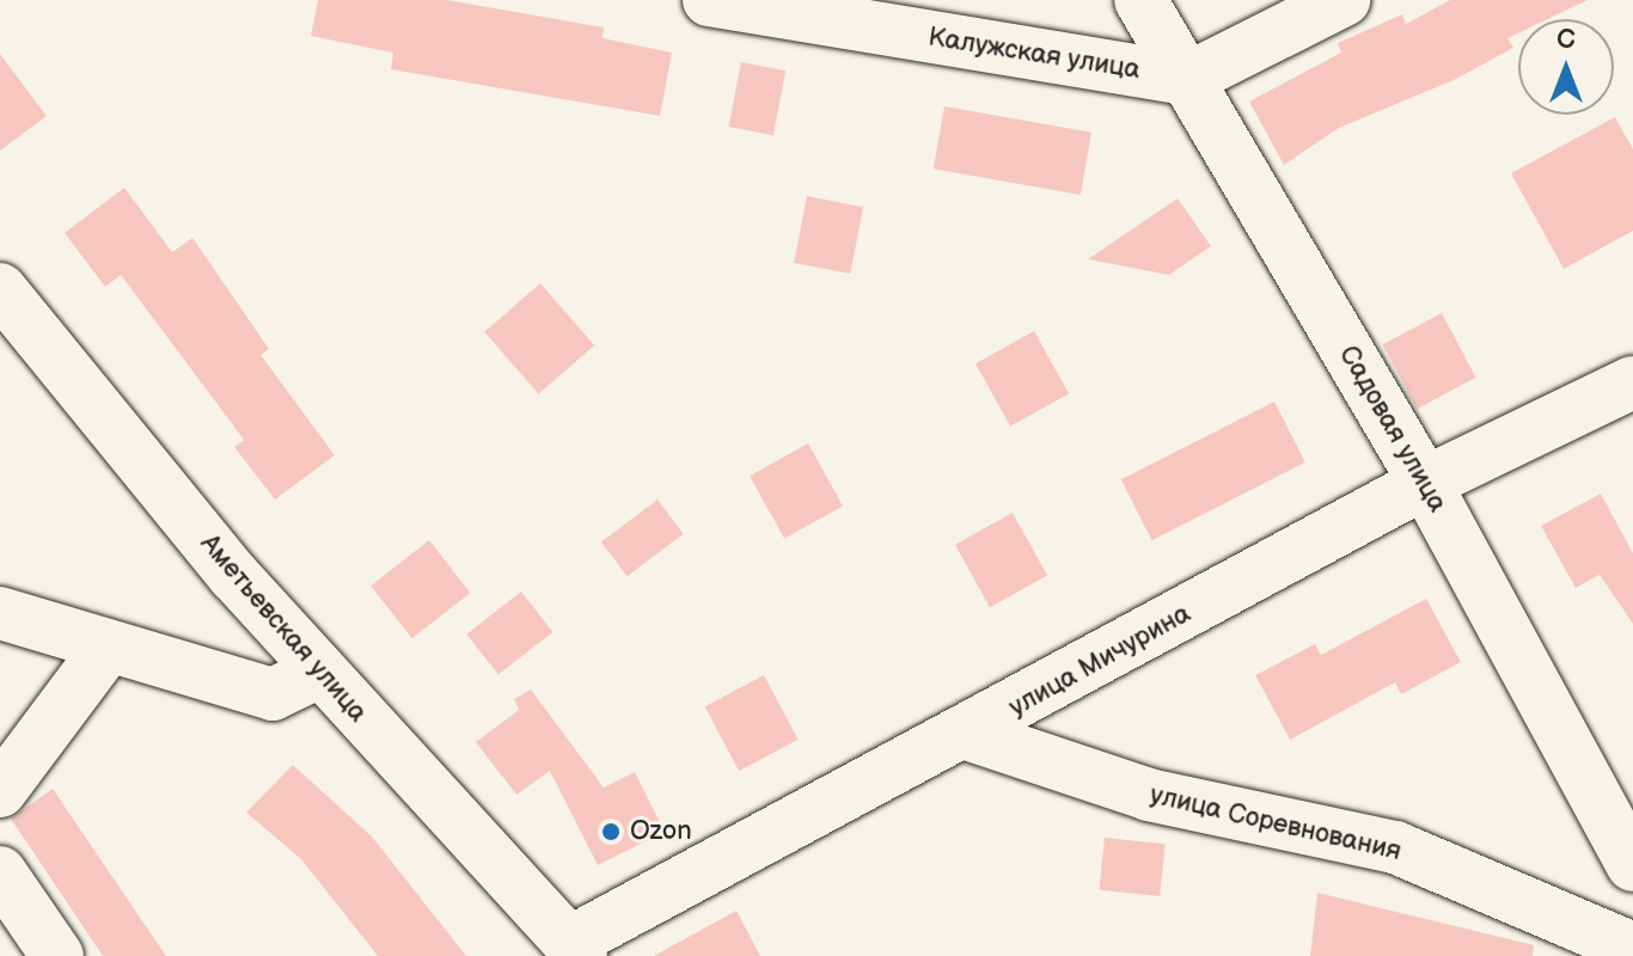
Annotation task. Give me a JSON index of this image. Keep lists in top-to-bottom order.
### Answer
{
  "streets": {
    "street": [
      "Калужская улица",
      "Садовая улица",
      "Аметьевская улица",
      "улица Мичурина",
      "улица Соревнования"
    ]
  },
  "crossings": [
    ["Калужская улица", "Садовая улица"],
    ["Садовая улица", "улица Мичурина"],
    ["Аметьевская улица", "улица Мичурина"],
    ["улица Мичурина", "улица Соревнования"]
  ],
  "places": ["Ozon"],
  "north": "top"
}
